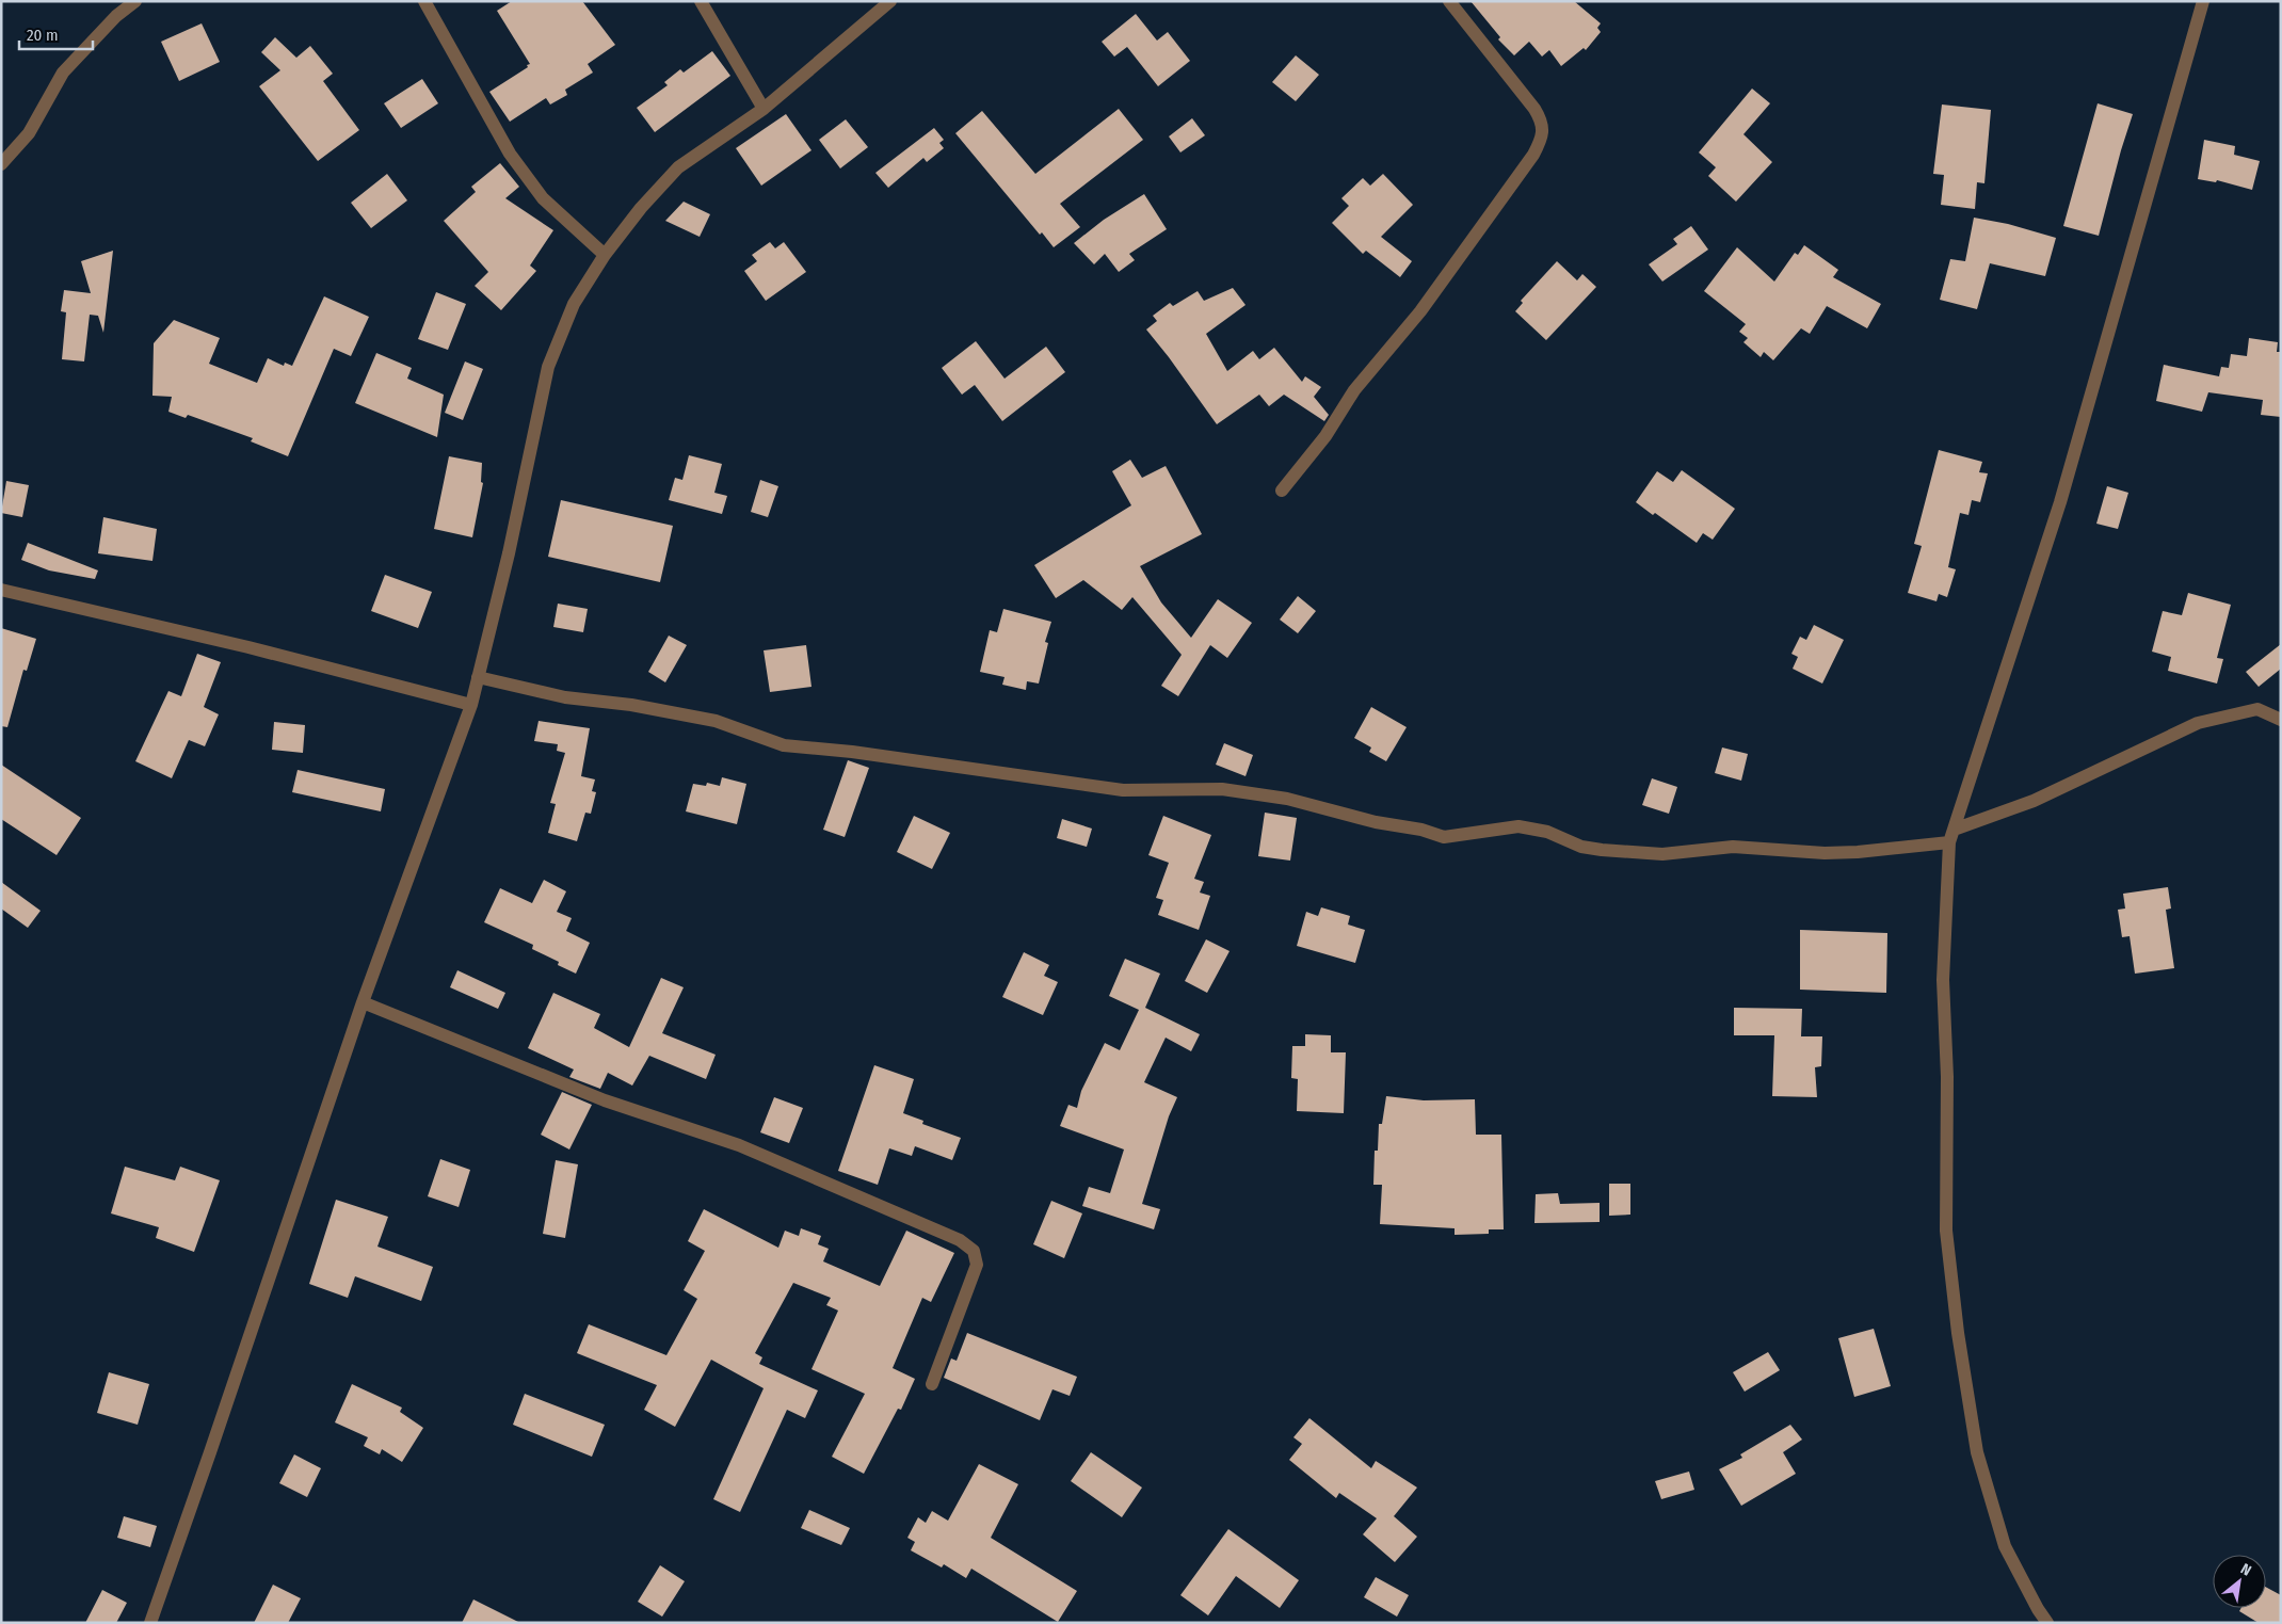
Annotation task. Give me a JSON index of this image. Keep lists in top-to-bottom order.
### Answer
{
  "scale_bar": "20 m",
  "north": "top right"
}
